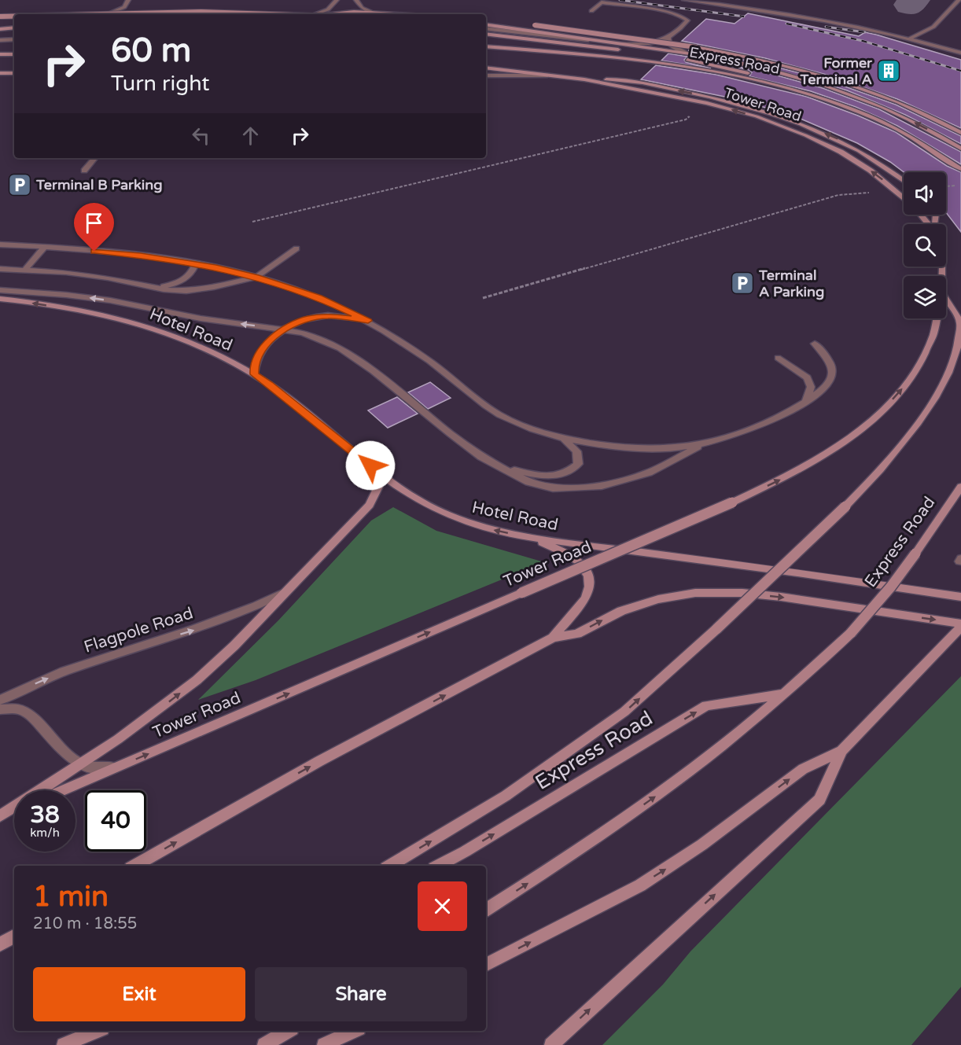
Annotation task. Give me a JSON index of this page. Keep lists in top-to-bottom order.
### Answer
{
  "streets": {
    "street": ["Express Road", "Tower Road", "Hotel Road"],
    "lane": ["Flagpole Road"]
  },
  "one_way": ["Hotel Road", "Flagpole Road"],
  "places": {
    "building": ["Former Terminal A"],
    "parking": ["Terminal B Parking", "Terminal A Parking"]
  },
  "page": {
    "turn": ["60 m", "Turn right"],
    "speed": "38 km/h",
    "limit": "40",
    "heading": ["1 min", "210 m · 18:55"],
    "buttons": ["Exit", "Share"]
  }
}
